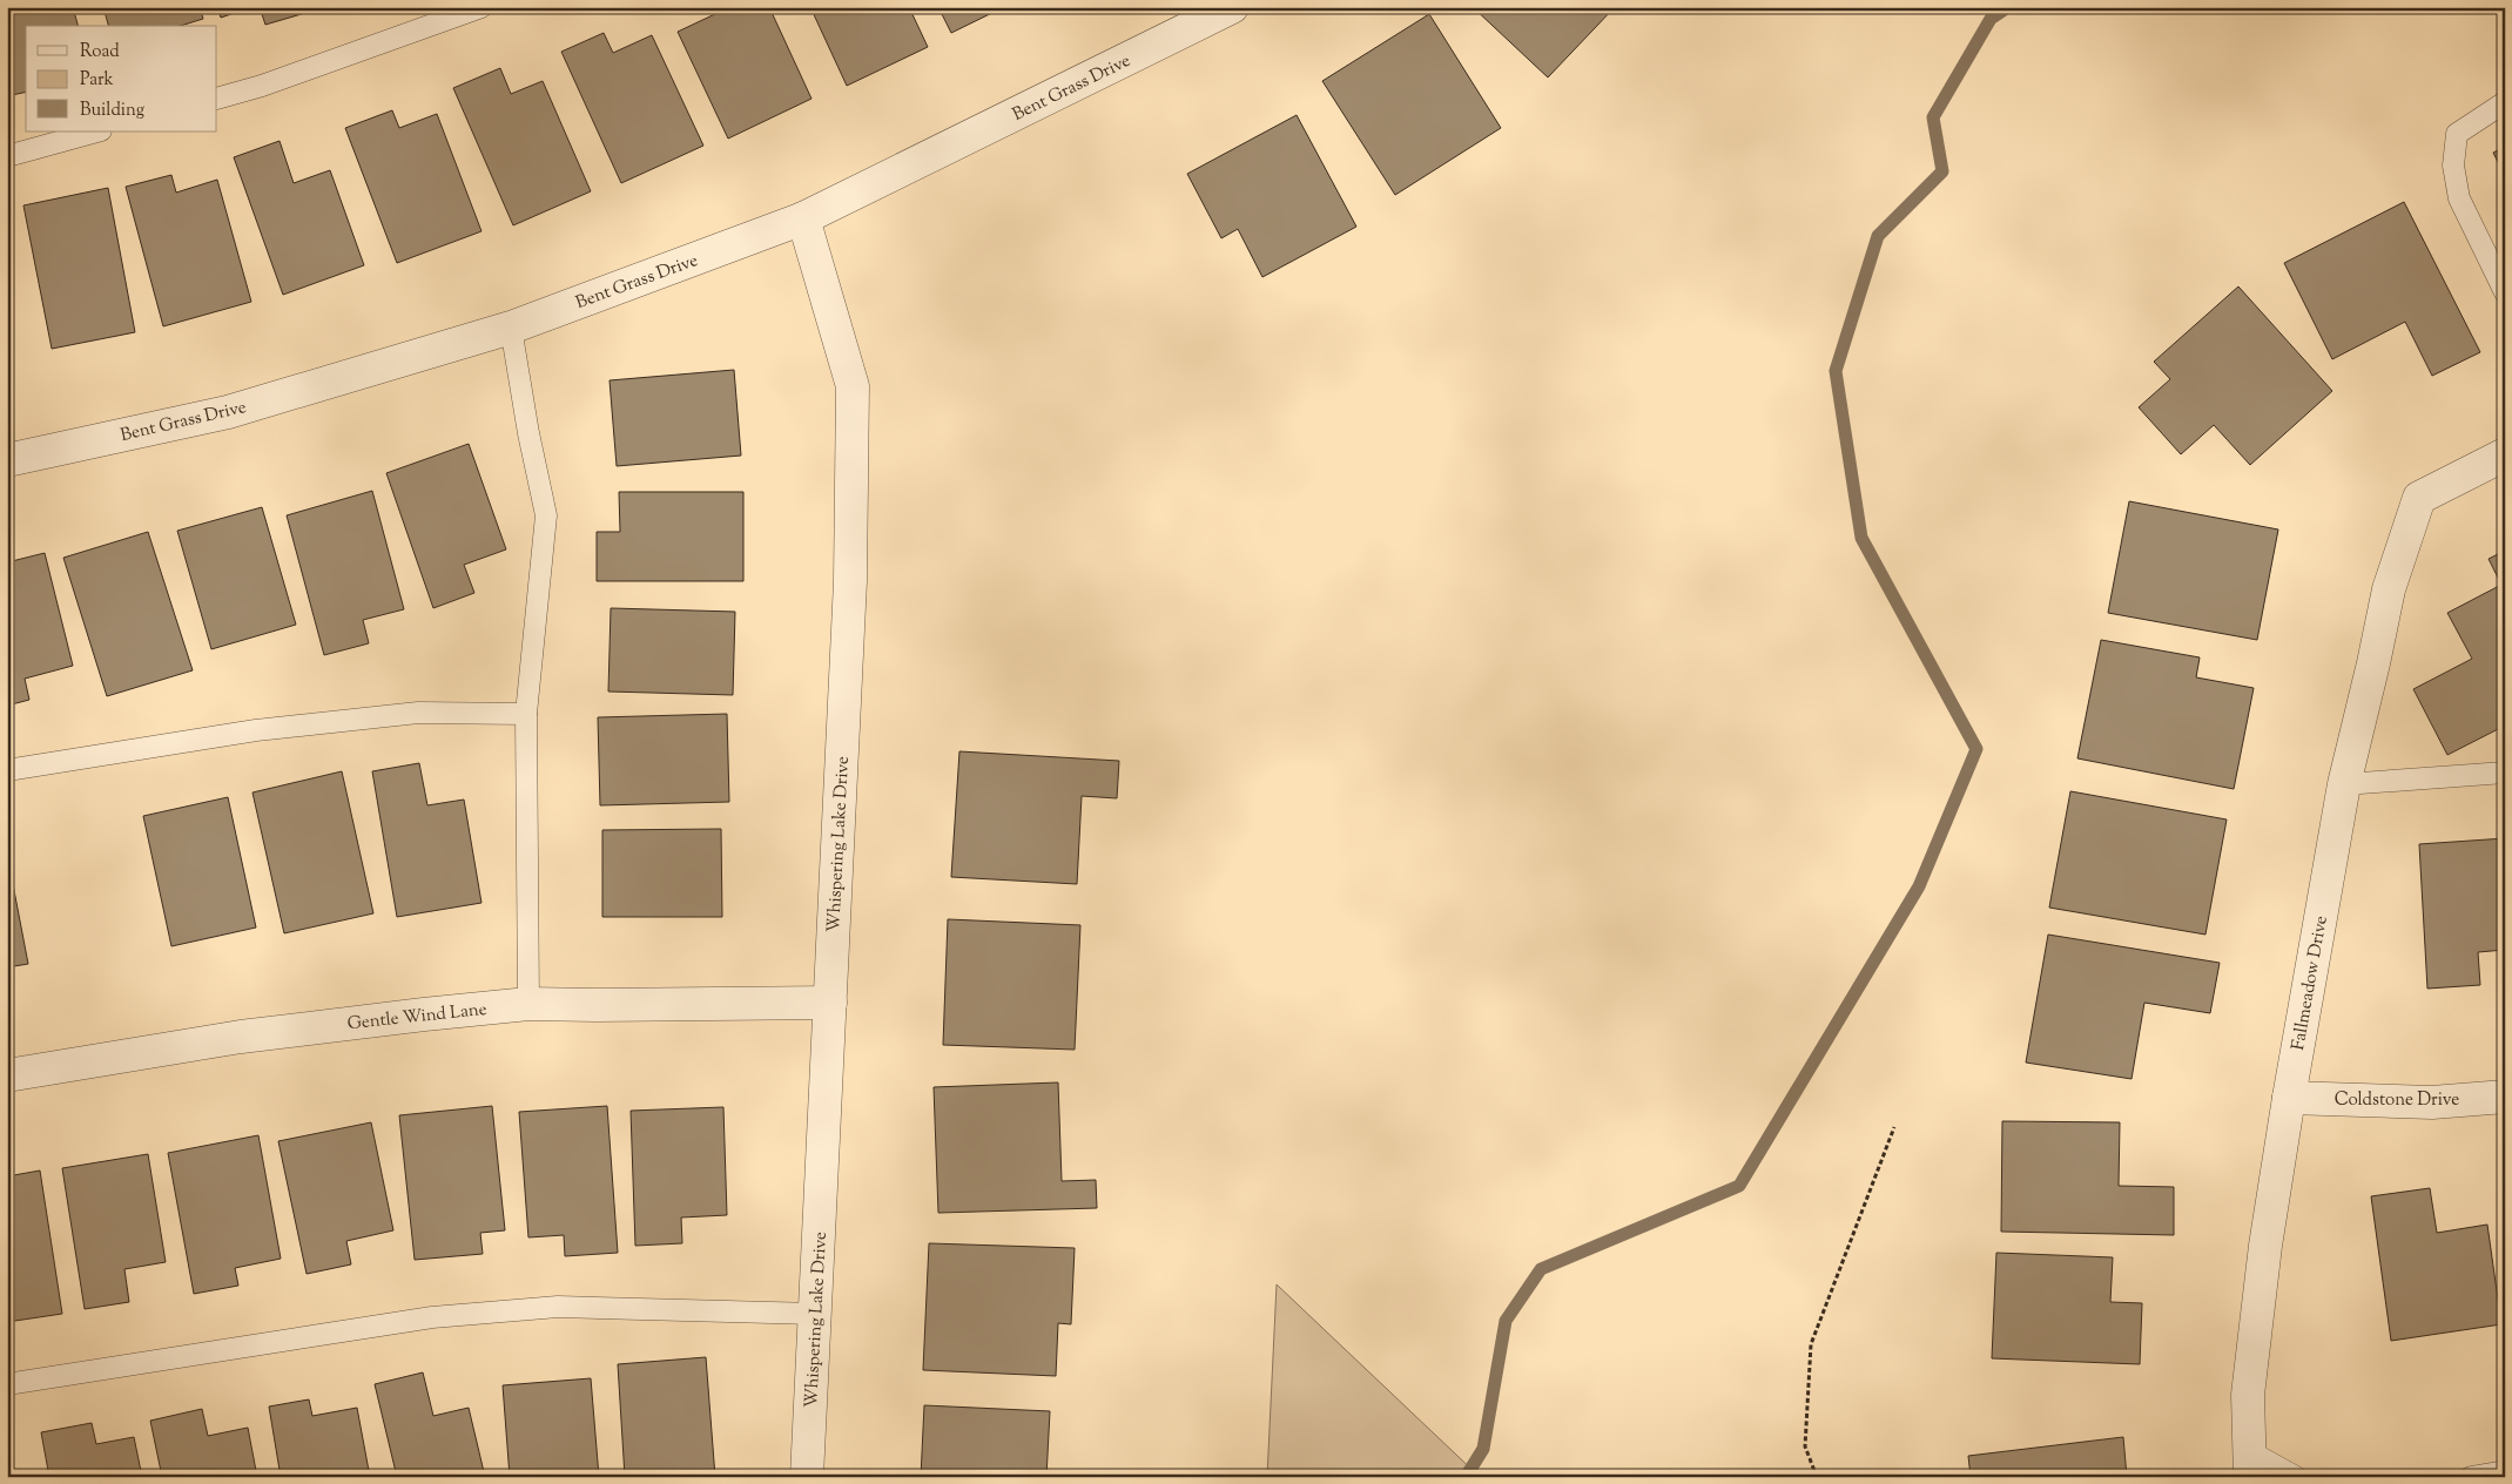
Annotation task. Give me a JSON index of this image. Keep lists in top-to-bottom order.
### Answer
{
  "streets": {
    "street": [
      "Bent Grass Drive",
      "Whispering Lake Drive",
      "Fallmeadow Drive",
      "Gentle Wind Lane",
      "Coldstone Drive"
    ]
  },
  "crossings": [
    ["Bent Grass Drive", "Whispering Lake Drive"],
    ["Whispering Lake Drive", "Gentle Wind Lane"],
    ["Fallmeadow Drive", "Coldstone Drive"]
  ],
  "legend": ["Road", "Park", "Building"]
}
